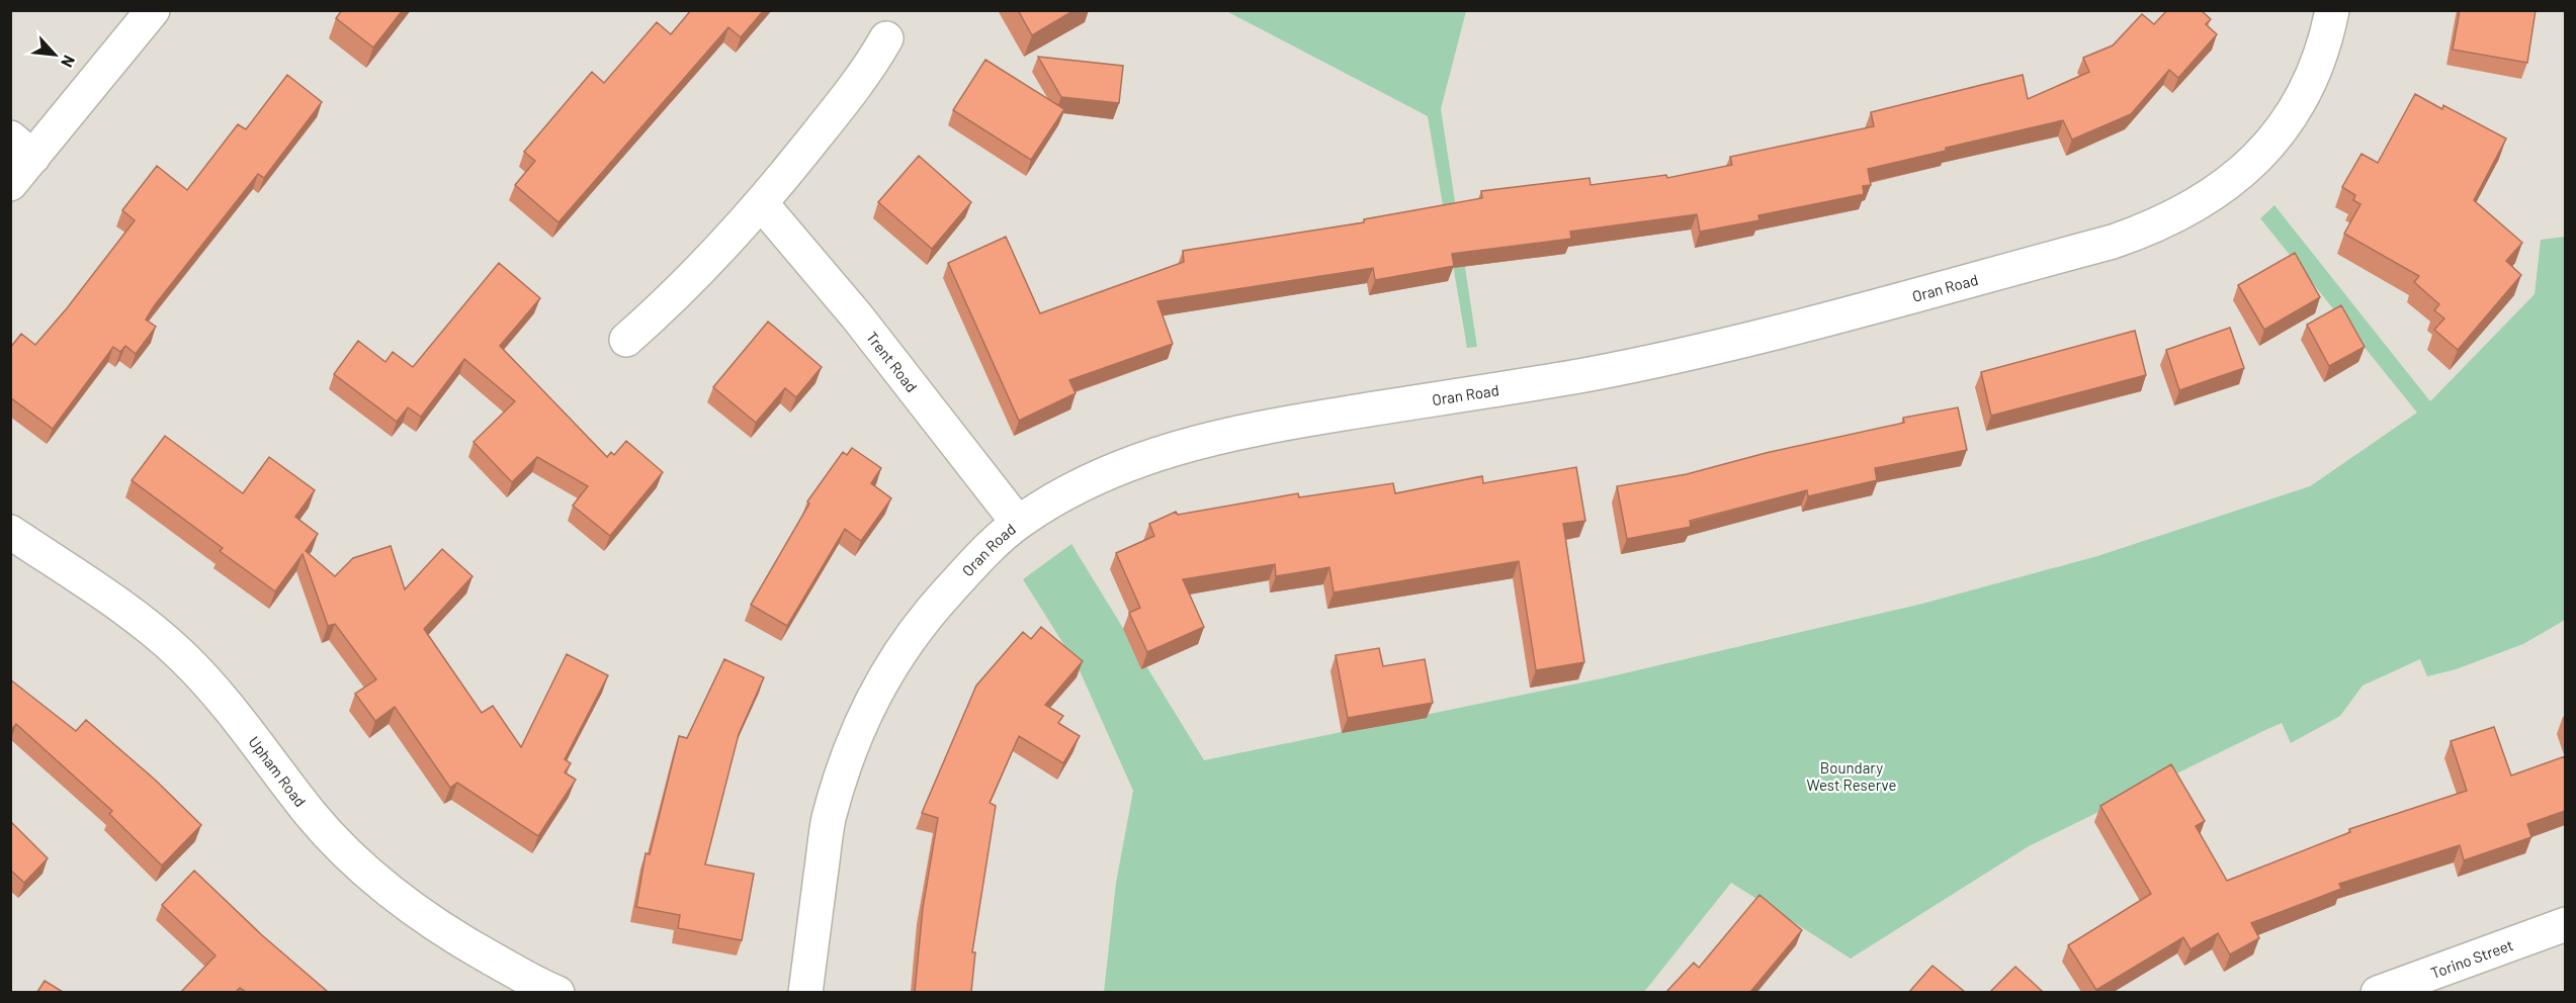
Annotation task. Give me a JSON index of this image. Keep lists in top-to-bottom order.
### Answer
{
  "streets": {
    "street": [
      "Oran Road",
      "Trent Road",
      "Upham Road",
      "Torino Street"
    ]
  },
  "crossings": [
    ["Oran Road", "Trent Road"]
  ],
  "parks": ["Boundary West Reserve"],
  "north": "bottom right"
}
